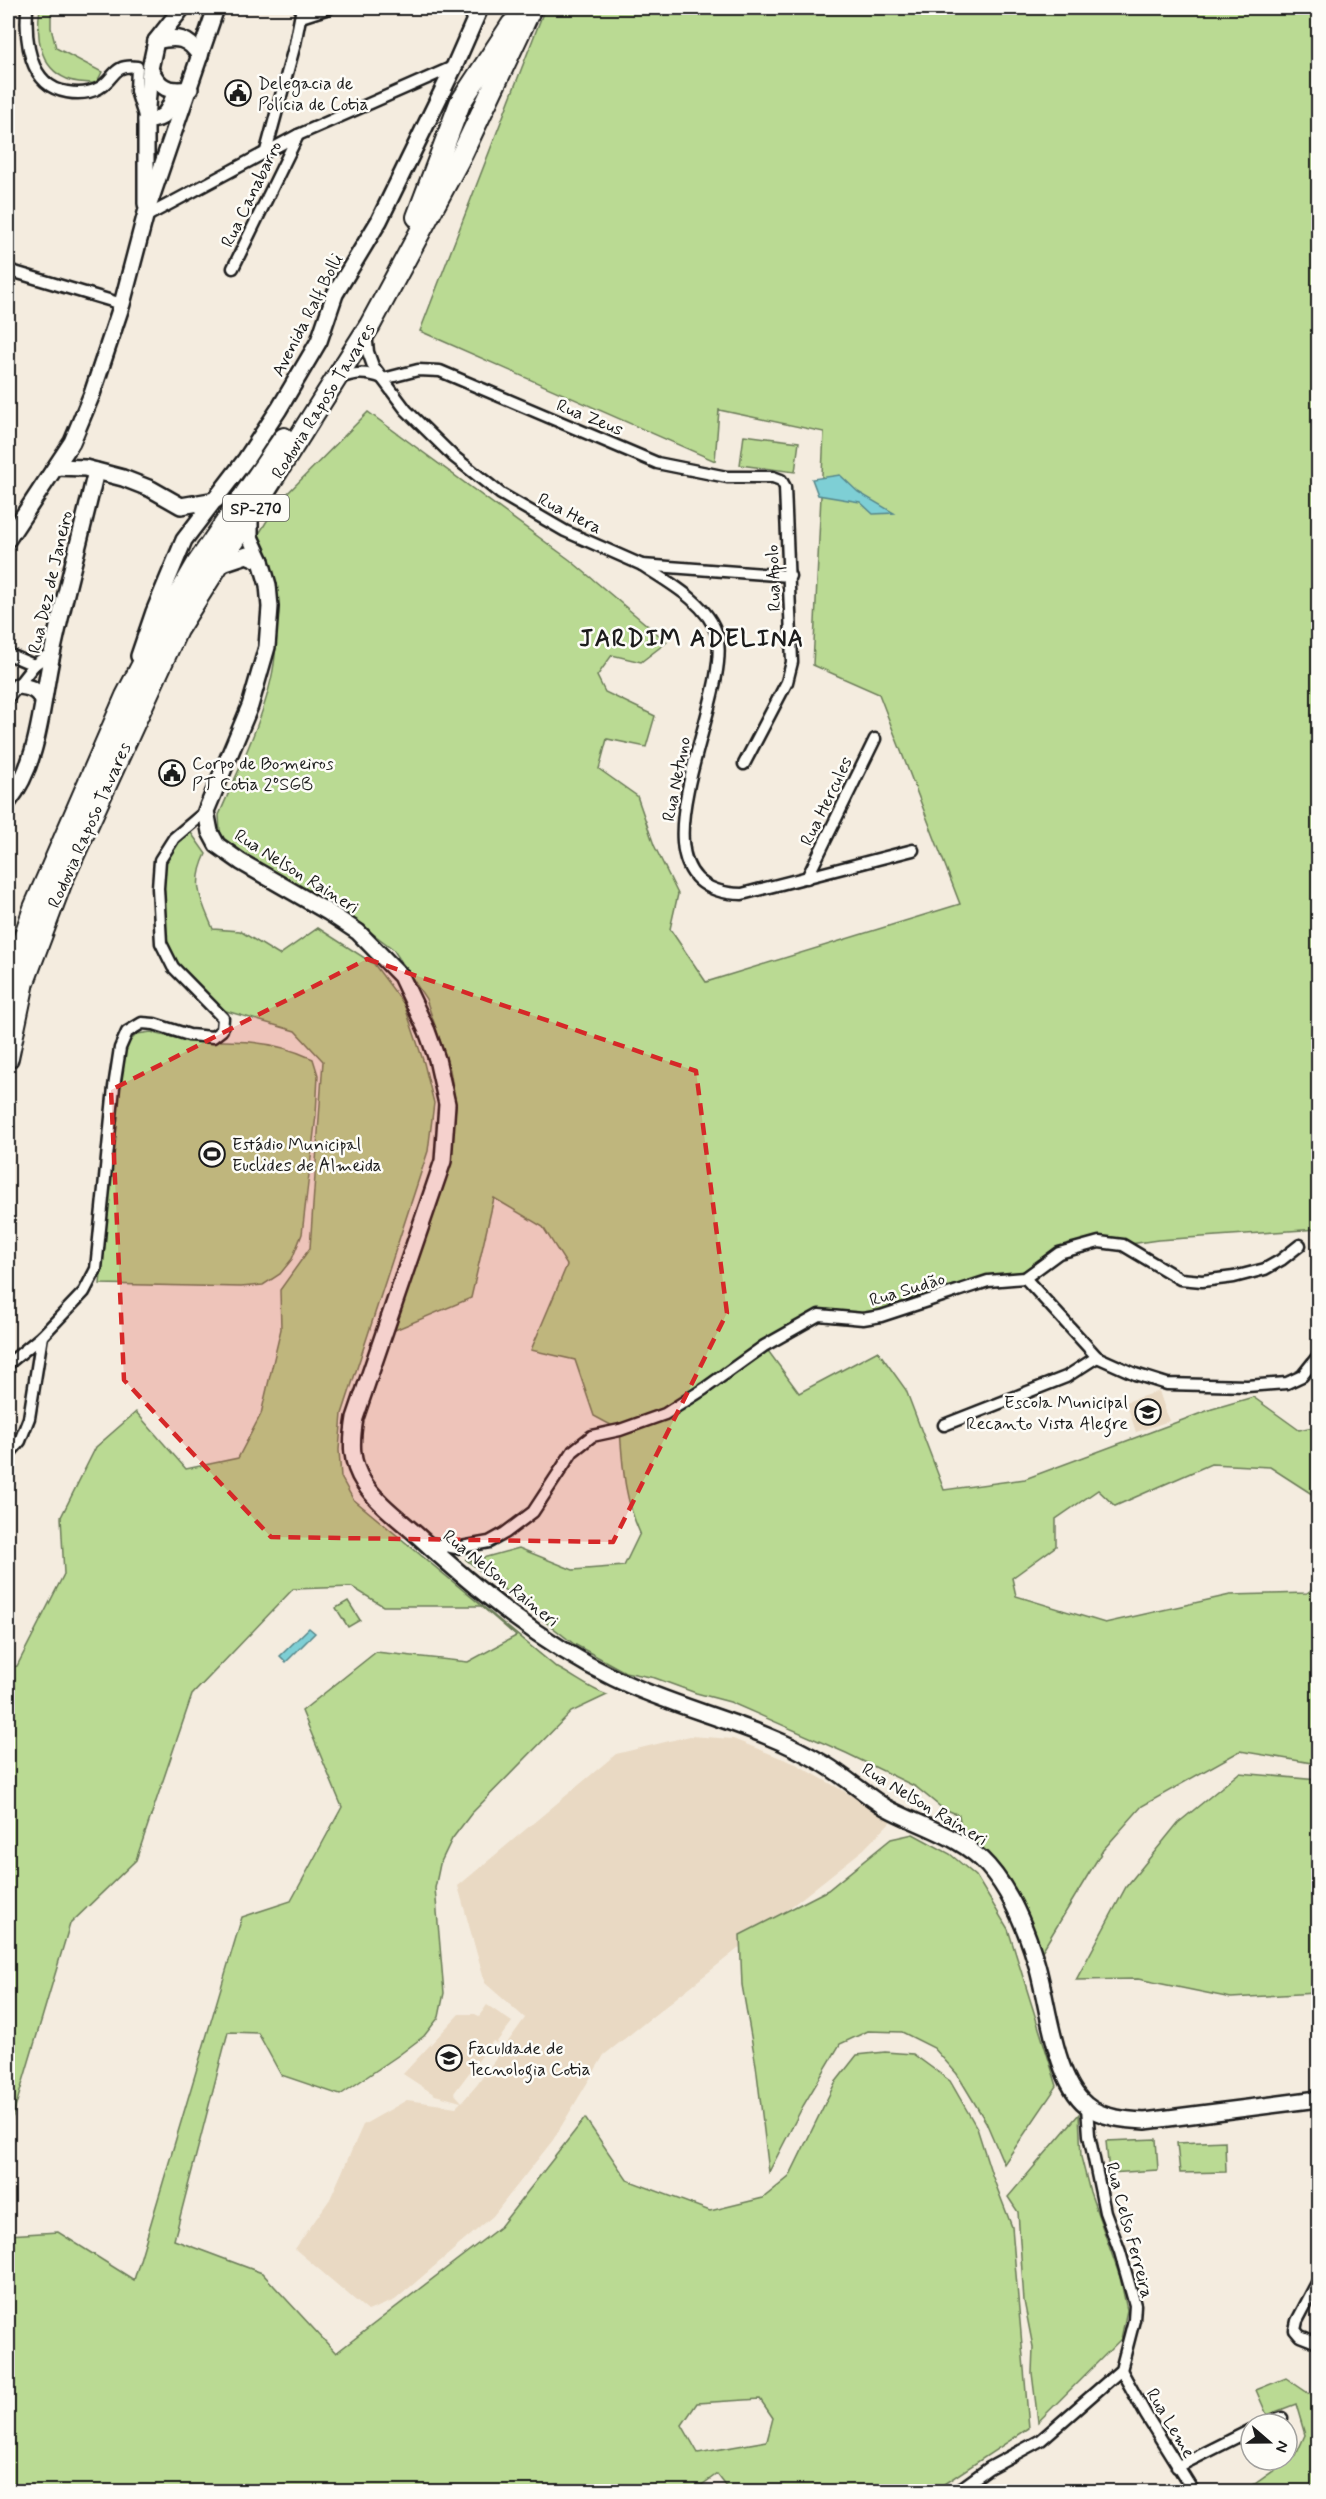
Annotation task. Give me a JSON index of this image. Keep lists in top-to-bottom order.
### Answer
{
  "streets": {
    "highway": ["Rodovia Raposo Tavares", "SP-270"],
    "main road": ["Avenida Ralf Bolli", "Rua Dez de Janeiro", "Rua Nelson Raineri"],
    "street": [
      "Rua Canabarro",
      "Rua Zeus",
      "Rua Hera",
      "Rua Apolo",
      "Rua Netuno",
      "Rua Hercules",
      "Rua Sudão",
      "Rua Celso Ferreira",
      "Rua Leme"
    ]
  },
  "crossings": [
    ["Avenida Ralf Bolli", "Rodovia Raposo Tavares"],
    ["Rodovia Raposo Tavares", "Rua Hera"],
    ["Rua Zeus", "Rua Hera"],
    ["Rua Zeus", "Rua Apolo"],
    ["Rua Hera", "Rua Apolo"],
    ["Rua Hera", "Rua Netuno"],
    ["Rua Netuno", "Rua Hercules"],
    ["Rua Nelson Raineri", "Rua Sudão"],
    ["Rua Nelson Raineri", "Rua Celso Ferreira"],
    ["Rua Celso Ferreira", "Rua Leme"]
  ],
  "districts": ["JARDIM ADELINA"],
  "places": {
    "public building": ["Delegacia de Polícia de Cotia", "Corpo de Bomeiros PT Cotia 2ºSGB"],
    "sports": ["Estádio Municipal Euclides de Almeida"],
    "school or university": ["Escola Municipal Recanto Vista Alegre", "Faculdade de Tecnologia Cotia"]
  },
  "north": "right"
}
